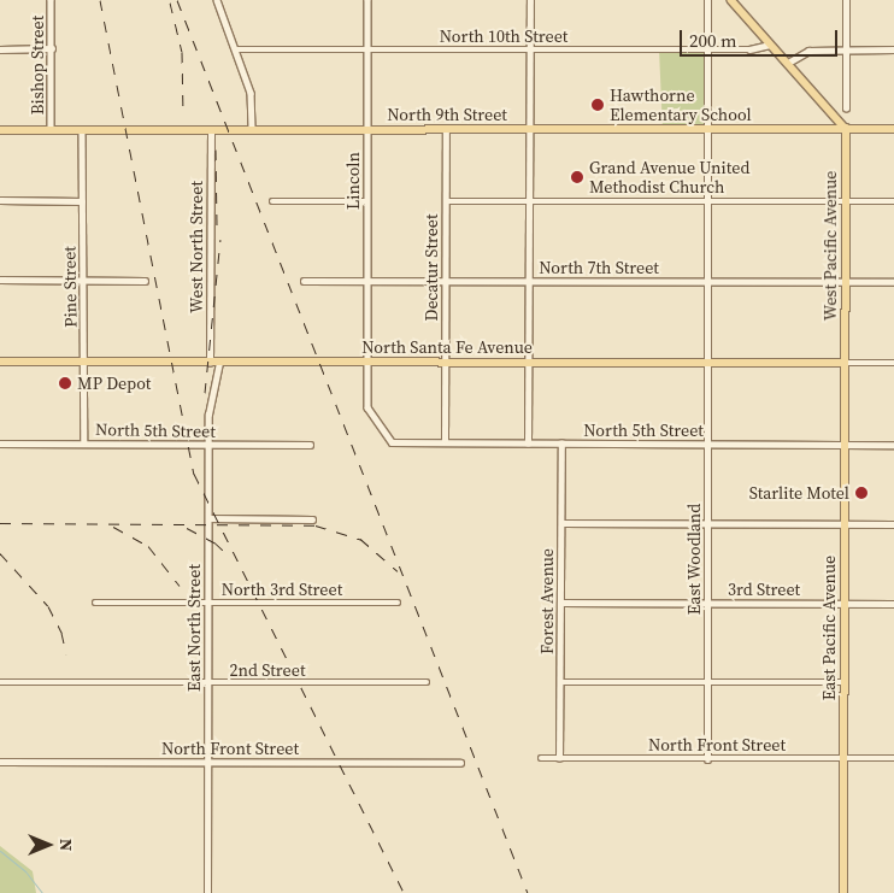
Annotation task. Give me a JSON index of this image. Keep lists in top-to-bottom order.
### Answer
{
  "streets": {
    "main road": [
      "North 9th Street",
      "West Pacific Avenue",
      "North Santa Fe Avenue",
      "East Pacific Avenue"
    ],
    "street": [
      "North 10th Street",
      "Bishop Street",
      "Lincoln",
      "West North Street",
      "Decatur Street",
      "North 7th Street",
      "Pine Street",
      "North 5th Street",
      "East Woodland",
      "North 3rd Street",
      "3rd Street",
      "Forest Avenue",
      "East North Street",
      "2nd Street",
      "North Front Street"
    ]
  },
  "crossings": [
    ["North 10th Street", "Lincoln"],
    ["North 10th Street", "East Woodland"],
    ["Bishop Street", "North 9th Street"],
    ["North 9th Street", "Lincoln"],
    ["North 9th Street", "West Pacific Avenue"],
    ["North 9th Street", "West North Street"],
    ["North 9th Street", "Decatur Street"],
    ["North 9th Street", "Pine Street"],
    ["North 9th Street", "East Woodland"],
    ["Lincoln", "North 7th Street"],
    ["Lincoln", "North Santa Fe Avenue"],
    ["Lincoln", "North 5th Street"],
    ["West Pacific Avenue", "North 7th Street"],
    ["West Pacific Avenue", "North Santa Fe Avenue"],
    ["West Pacific Avenue", "East Pacific Avenue"],
    ["West North Street", "North Santa Fe Avenue"],
    ["Decatur Street", "North 7th Street"],
    ["Decatur Street", "North Santa Fe Avenue"],
    ["Decatur Street", "North 5th Street"],
    ["North 7th Street", "East Woodland"],
    ["Pine Street", "North Santa Fe Avenue"],
    ["Pine Street", "North 5th Street"],
    ["North Santa Fe Avenue", "East Woodland"],
    ["North Santa Fe Avenue", "East North Street"],
    ["North Santa Fe Avenue", "East Pacific Avenue"],
    ["North 5th Street", "East Woodland"],
    ["North 5th Street", "Forest Avenue"],
    ["North 5th Street", "East North Street"],
    ["North 5th Street", "East Pacific Avenue"],
    ["East Woodland", "3rd Street"],
    ["East Woodland", "North Front Street"],
    ["North 3rd Street", "East North Street"],
    ["3rd Street", "Forest Avenue"],
    ["3rd Street", "East Pacific Avenue"],
    ["Forest Avenue", "North Front Street"],
    ["East North Street", "2nd Street"],
    ["East North Street", "North Front Street"],
    ["East Pacific Avenue", "North Front Street"]
  ],
  "places": [
    "Hawthorne Elementary School",
    "Grand Avenue United Methodist Church",
    "MP Depot",
    "Starlite Motel"
  ],
  "scale_bar": "200 m",
  "north": "right"
}
